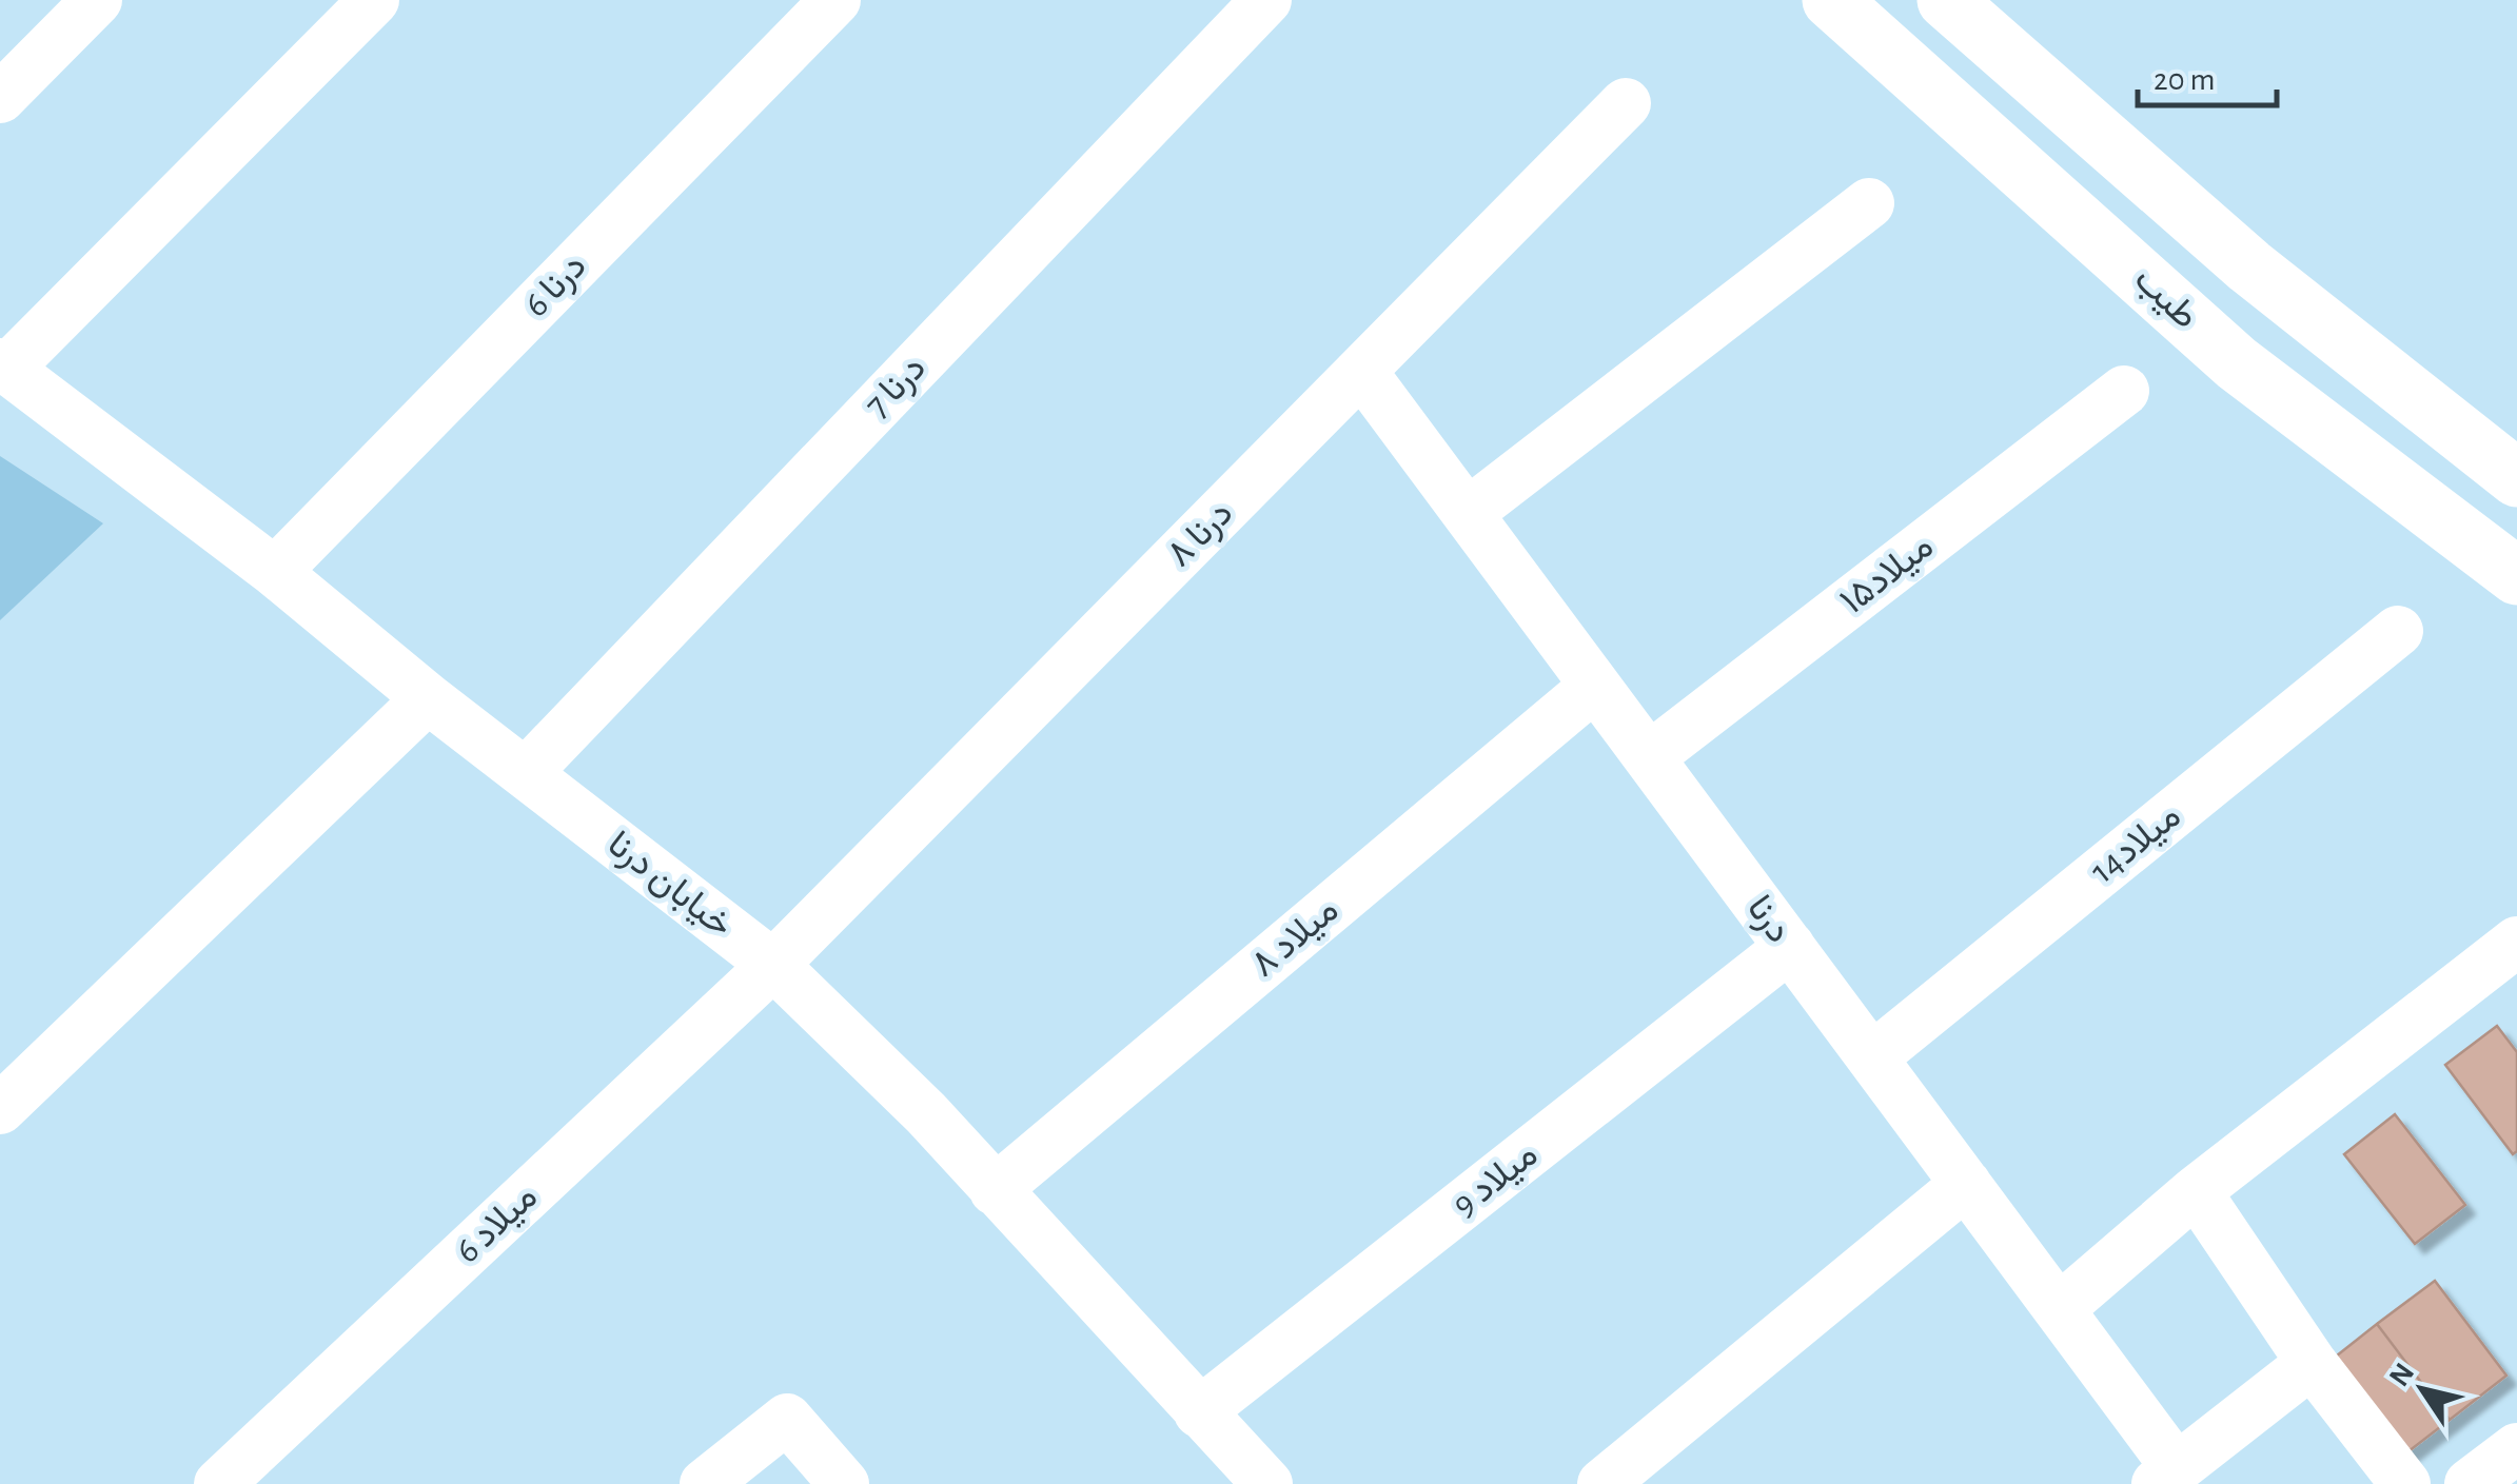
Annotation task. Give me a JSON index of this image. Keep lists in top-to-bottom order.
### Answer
{
  "streets": {
    "main road": ["طیب"],
    "street": [
      "درنا 6",
      "درنا 7",
      "درنا ۸",
      "میلاد۱۵",
      "میلاد14",
      "خیابان درنا",
      "درنا",
      "میلاد ۸",
      "میلاد 9",
      "میلاد 6"
    ]
  },
  "crossings": [
    ["درنا 6", "خیابان درنا"],
    ["درنا 7", "خیابان درنا"],
    ["درنا ۸", "خیابان درنا"],
    ["درنا ۸", "درنا"],
    ["درنا ۸", "میلاد 6"],
    ["میلاد۱۵", "درنا"],
    ["میلاد14", "درنا"],
    ["خیابان درنا", "میلاد ۸"],
    ["خیابان درنا", "میلاد 9"],
    ["خیابان درنا", "میلاد 6"],
    ["درنا", "میلاد ۸"],
    ["درنا", "میلاد 9"]
  ],
  "scale_bar": "20 m",
  "north": "top left"
}
